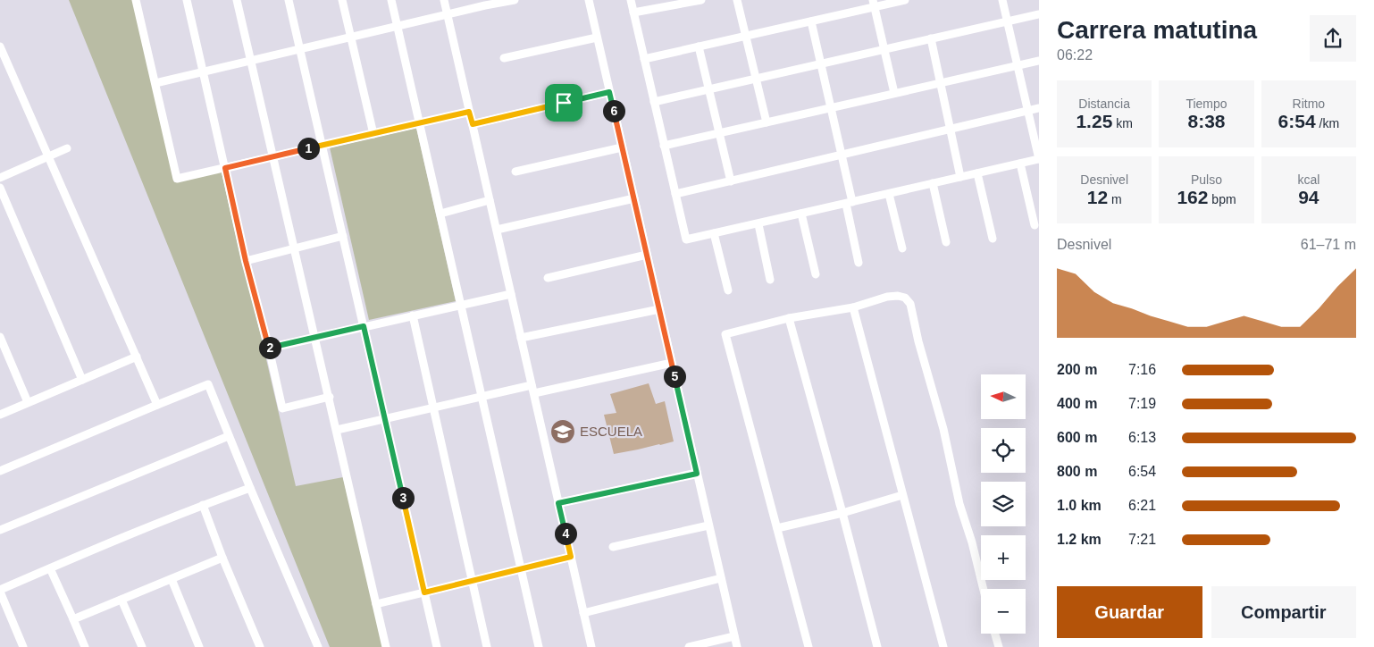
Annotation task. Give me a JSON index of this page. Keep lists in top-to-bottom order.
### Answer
{
  "places": {
    "school or university": ["ESCUELA"]
  },
  "north": "left",
  "page": {
    "heading": ["Carrera matutina", "06:22"],
    "stats": [
      ["Distancia", "1.25 km"],
      ["Tiempo", "8:38"],
      ["Ritmo", "6:54 /km"],
      ["Desnivel", "12 m"],
      ["Pulso", "162 bpm"],
      ["kcal", "94"]
    ],
    "pins": [
      "6",
      "1",
      "2",
      "5",
      "3",
      "4"
    ],
    "chart": ["Desnivel", "61–71 m"],
    "list": [
      {
        "name": "200 m",
        "note": "7:16"
      },
      {
        "name": "400 m",
        "note": "7:19"
      },
      {
        "name": "600 m",
        "note": "6:13"
      },
      {
        "name": "800 m",
        "note": "6:54"
      },
      {
        "name": "1.0 km",
        "note": "6:21"
      },
      {
        "name": "1.2 km",
        "note": "7:21"
      }
    ],
    "map_buttons": ["+", "−"],
    "buttons": ["Guardar", "Compartir"]
  }
}
